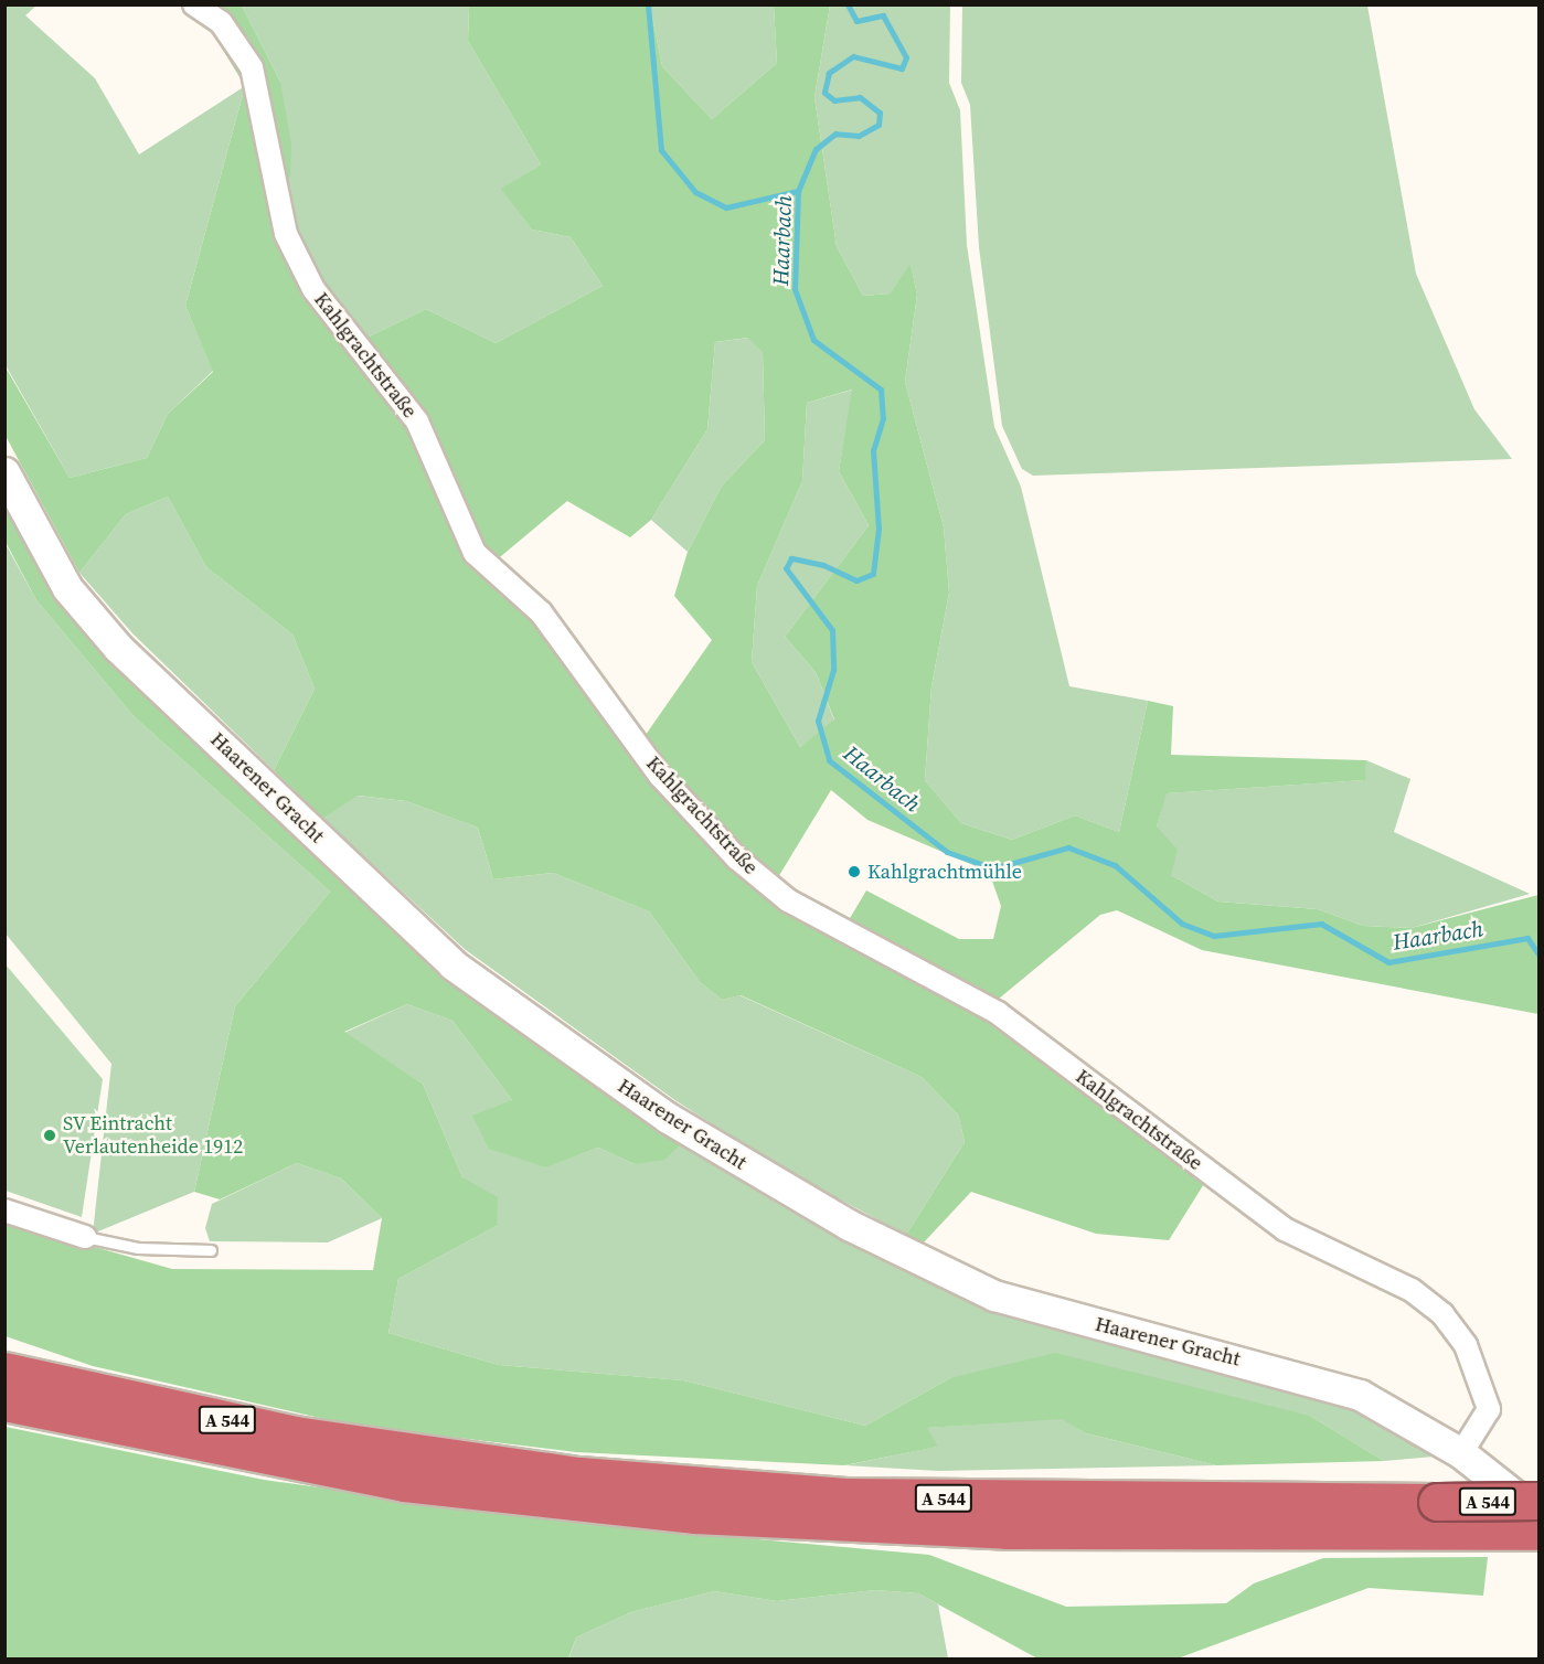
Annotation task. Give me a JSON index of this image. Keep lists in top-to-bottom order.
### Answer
{
  "streets": {
    "highway": ["A 544"],
    "main road": ["Haarener Gracht"],
    "street": ["Kahlgrachtstraße"]
  },
  "crossings": [
    ["Kahlgrachtstraße", "Haarener Gracht"]
  ],
  "water": ["Haarbach"],
  "places": ["Kahlgrachtmühle", "SV Eintracht Verlautenheide 1912"]
}
